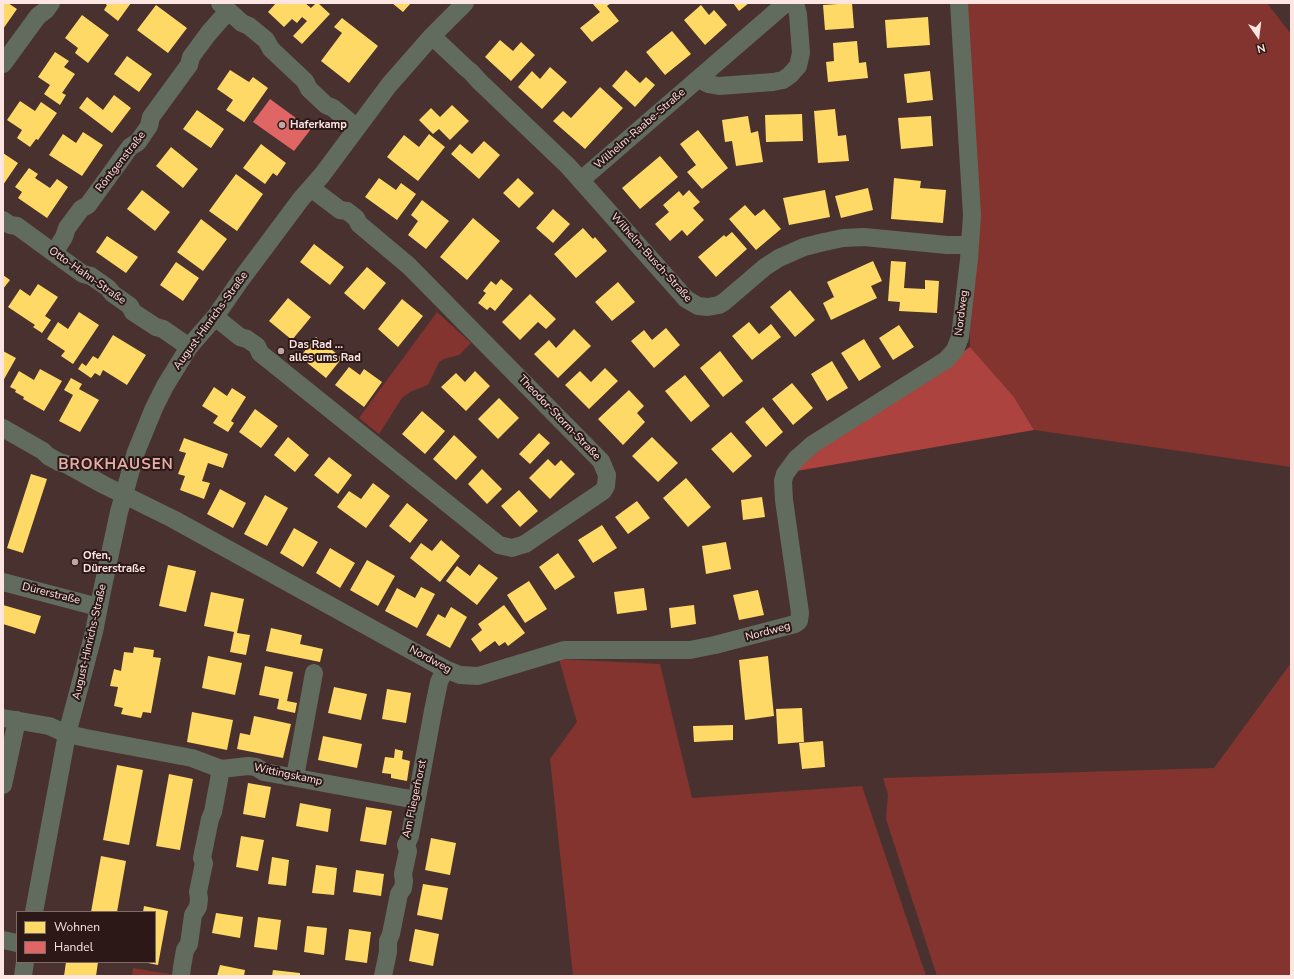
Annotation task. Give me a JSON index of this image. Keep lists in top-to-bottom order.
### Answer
{
  "streets": {
    "street": [
      "Wilhelm-Raabe-Straße",
      "Röntgenstraße",
      "Wilhelm-Busch-Straße",
      "Otto-Hahn-Straße",
      "Nordweg",
      "August-Hinrichs-Straße",
      "Theodor-Storm-Straße",
      "Dürerstraße",
      "Wittingskamp",
      "Am Fliegerhorst"
    ]
  },
  "crossings": [
    ["Wilhelm-Raabe-Straße", "Wilhelm-Busch-Straße"],
    ["Röntgenstraße", "Otto-Hahn-Straße"],
    ["Wilhelm-Busch-Straße", "Nordweg"],
    ["Wilhelm-Busch-Straße", "August-Hinrichs-Straße"],
    ["Otto-Hahn-Straße", "August-Hinrichs-Straße"],
    ["Nordweg", "August-Hinrichs-Straße"],
    ["Nordweg", "Am Fliegerhorst"],
    ["August-Hinrichs-Straße", "Theodor-Storm-Straße"],
    ["August-Hinrichs-Straße", "Dürerstraße"],
    ["August-Hinrichs-Straße", "Wittingskamp"],
    ["Wittingskamp", "Am Fliegerhorst"]
  ],
  "districts": ["BROKHAUSEN"],
  "places": ["Haferkamp", "Das Rad ... alles ums Rad", "Ofen, Dürerstraße"],
  "legend": ["Wohnen", "Handel"],
  "north": "bottom"
}
